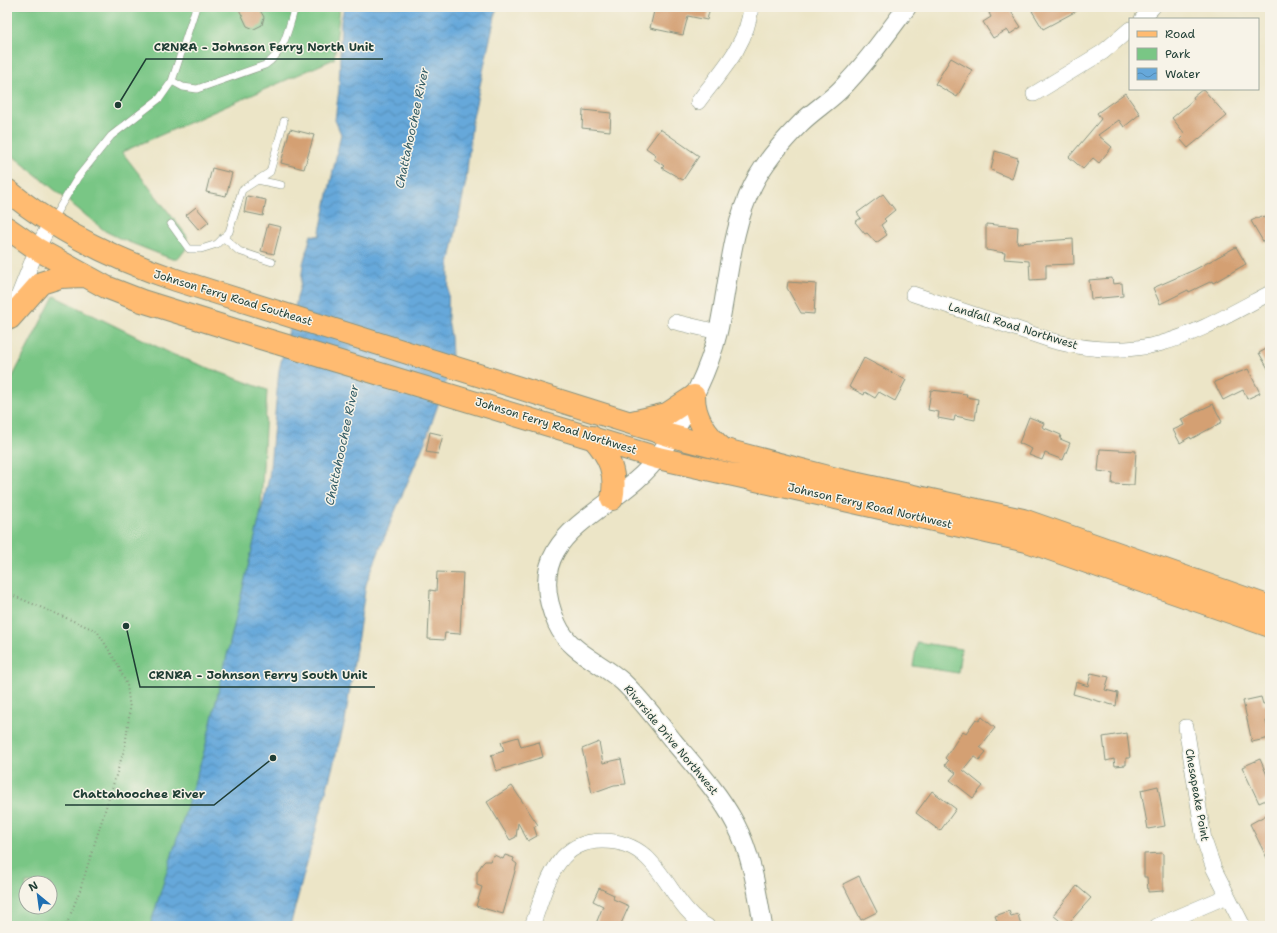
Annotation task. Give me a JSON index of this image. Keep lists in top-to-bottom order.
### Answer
{
  "streets": {
    "main road": ["Johnson Ferry Road Southeast", "Johnson Ferry Road Northwest"],
    "street": ["Landfall Road Northwest", "Riverside Drive Northwest", "Chesapeake Point"]
  },
  "crossings": [
    ["Johnson Ferry Road Southeast", "Johnson Ferry Road Northwest"],
    ["Johnson Ferry Road Northwest", "Riverside Drive Northwest"]
  ],
  "water": ["Chattahoochee River"],
  "places": ["CRNRA - Johnson Ferry North Unit", "CRNRA - Johnson Ferry South Unit", "Chattahoochee River"],
  "legend": ["Road", "Park", "Water"],
  "north": "top left"
}
